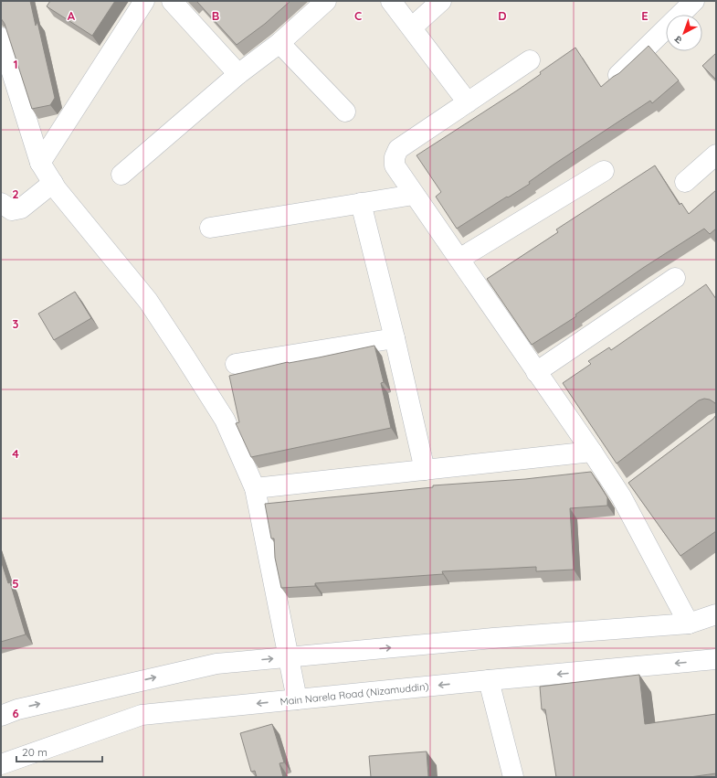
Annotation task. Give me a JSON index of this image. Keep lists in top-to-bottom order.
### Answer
{
  "streets": {
    "street": ["Main Narela Road (Nizamuddin)"]
  },
  "scale_bar": "20 m",
  "north": "bottom left",
  "grid": {
    "columns": [
      "A",
      "B",
      "C",
      "D",
      "E"
    ],
    "rows": [
      "1",
      "2",
      "3",
      "4",
      "5",
      "6"
    ]
  }
}
